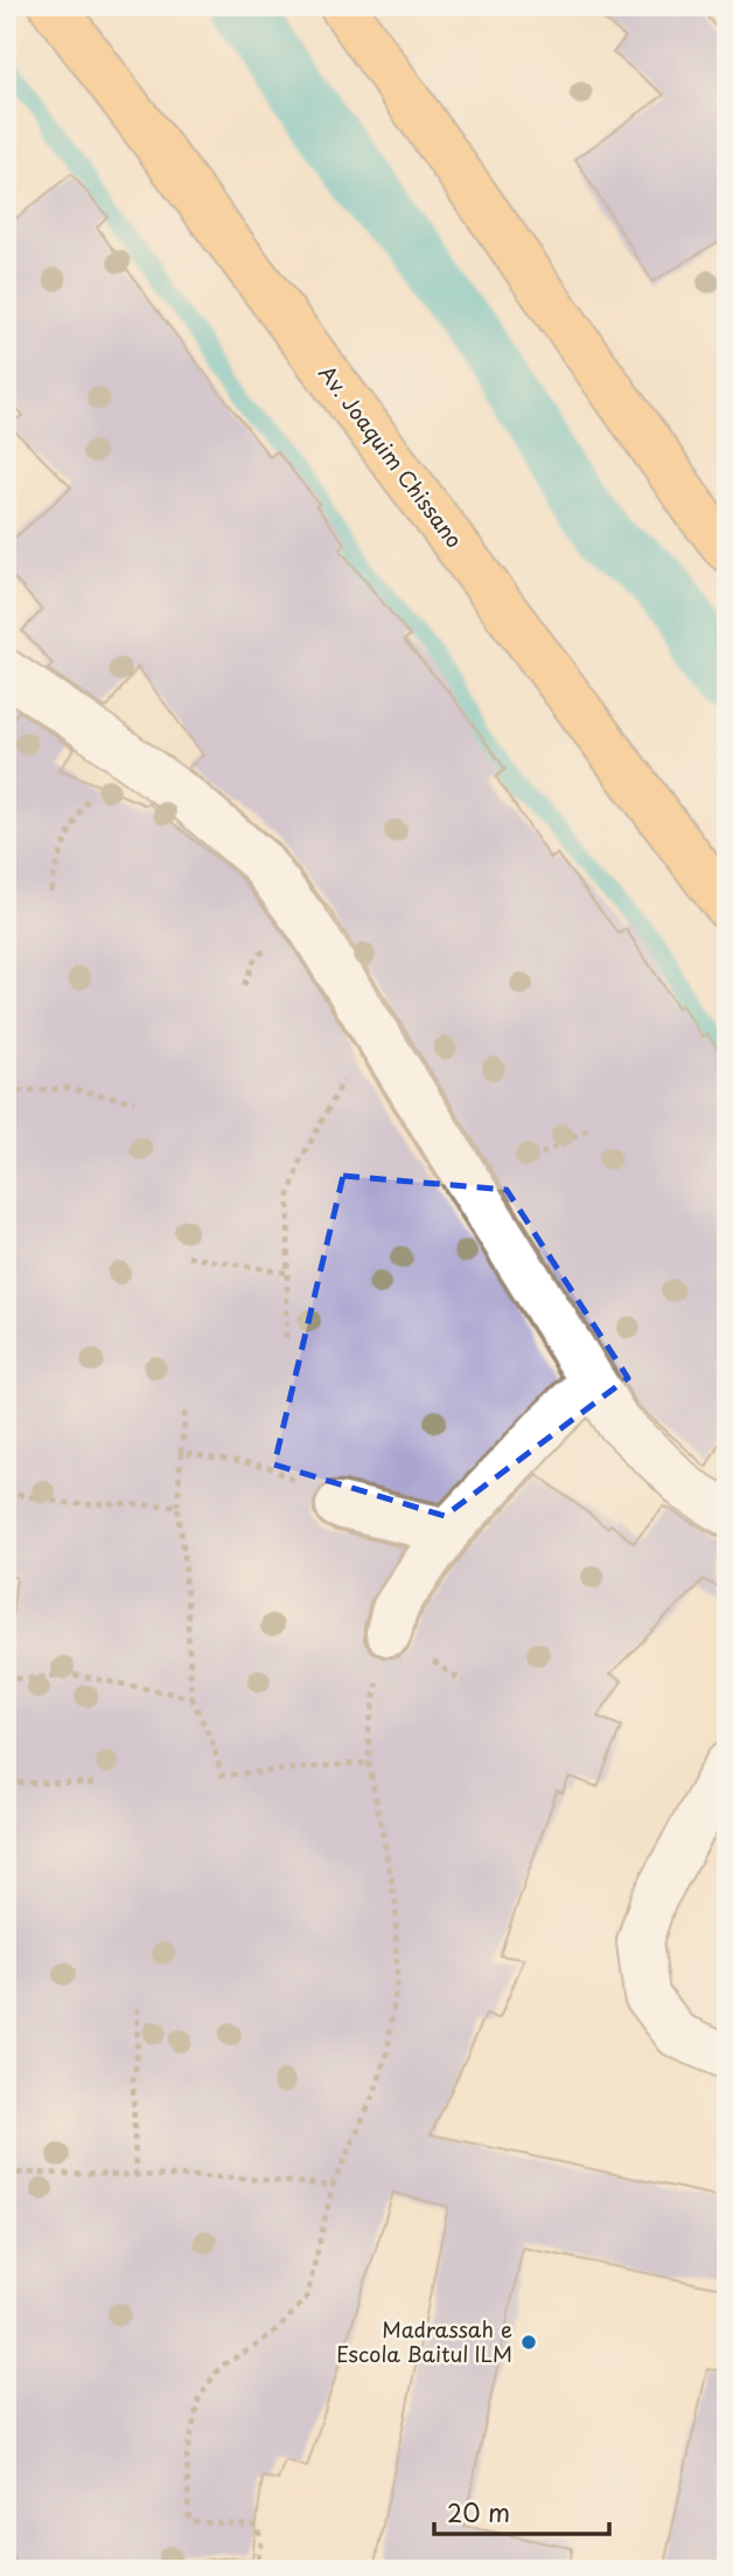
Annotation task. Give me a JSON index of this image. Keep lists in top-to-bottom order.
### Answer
{
  "streets": {
    "main road": ["Av. Joaquim Chissano"]
  },
  "places": ["Madrassah e Escola Baitul ILM"],
  "scale_bar": "20 m"
}
